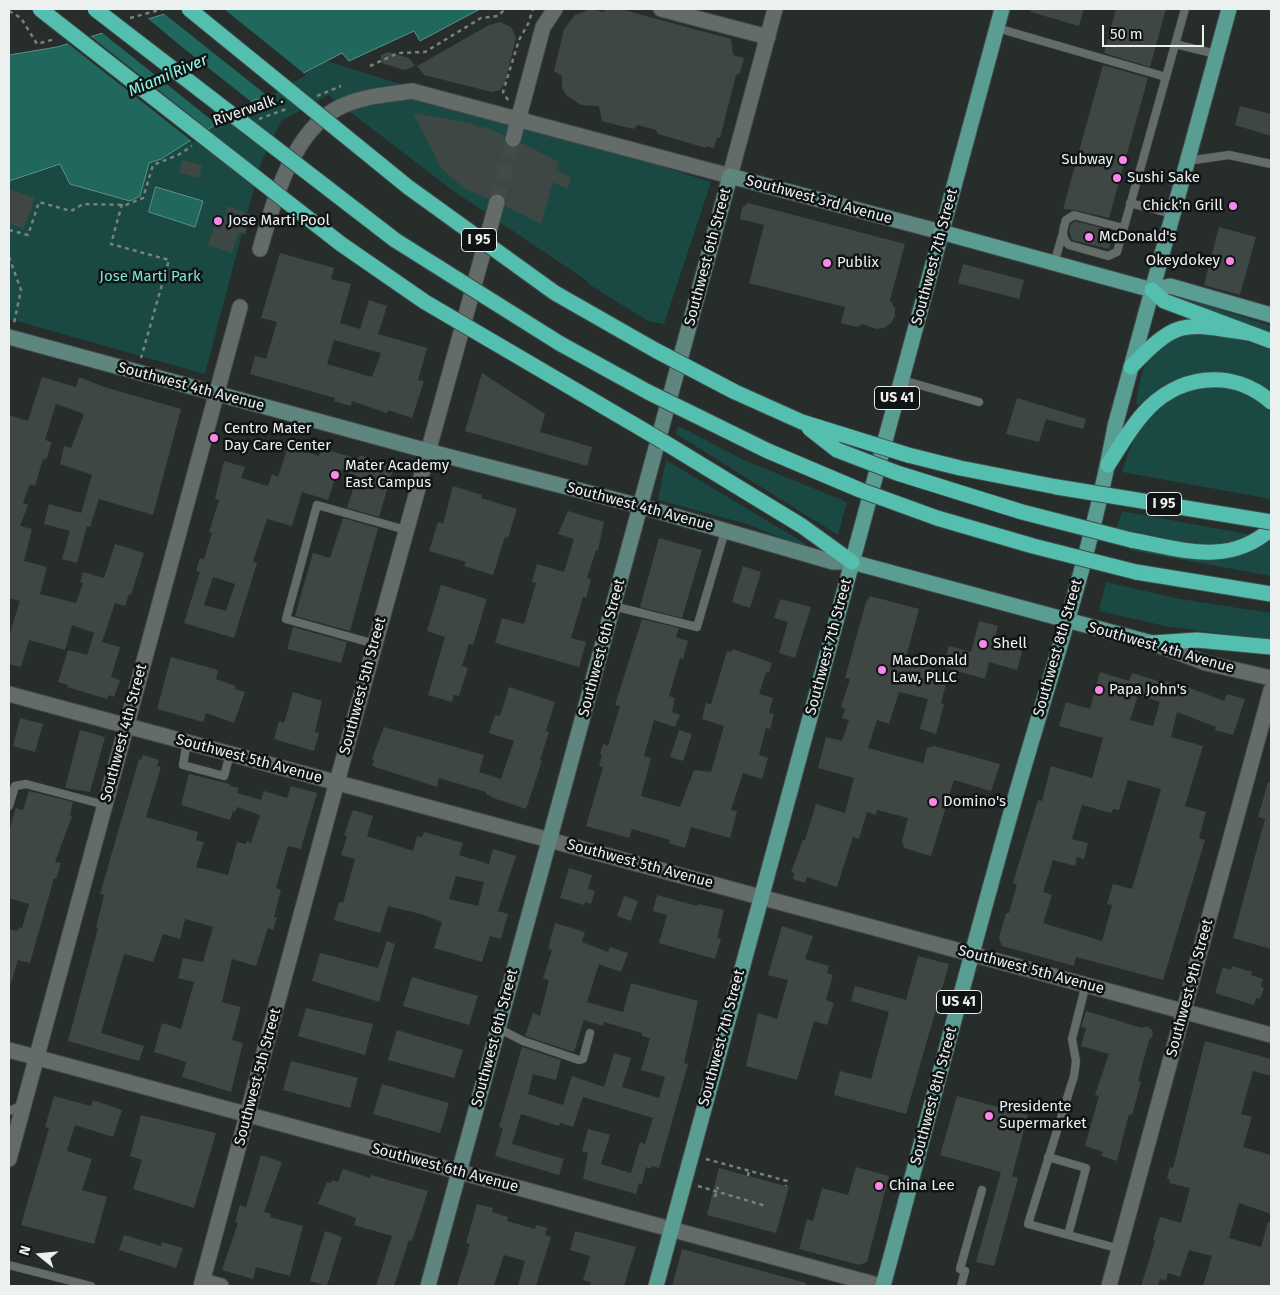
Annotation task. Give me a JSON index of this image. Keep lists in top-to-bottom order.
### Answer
{
  "streets": {
    "highway": ["I 95"],
    "main road": [
      "Southwest 3rd Avenue",
      "Southwest 7th Street",
      "Southwest 4th Avenue",
      "US 41",
      "Southwest 8th Street"
    ],
    "street": [
      "Southwest 6th Street",
      "Southwest 5th Street",
      "Southwest 4th Street",
      "Southwest 5th Avenue",
      "Southwest 9th Street",
      "Southwest 6th Avenue"
    ],
    "path": ["Riverwalk ."]
  },
  "crossings": [
    ["Southwest 3rd Avenue", "Southwest 6th Street"],
    ["Southwest 3rd Avenue", "Southwest 7th Street"],
    ["Southwest 3rd Avenue", "Southwest 8th Street"],
    ["Southwest 6th Street", "Southwest 4th Avenue"],
    ["Southwest 6th Street", "Southwest 5th Avenue"],
    ["Southwest 6th Street", "Southwest 6th Avenue"],
    ["Southwest 7th Street", "Southwest 4th Avenue"],
    ["Southwest 7th Street", "Southwest 5th Avenue"],
    ["Southwest 7th Street", "Southwest 6th Avenue"],
    ["Southwest 4th Avenue", "Southwest 8th Street"],
    ["Southwest 4th Avenue", "Southwest 5th Street"],
    ["Southwest 4th Avenue", "Southwest 4th Street"],
    ["Southwest 8th Street", "Southwest 5th Avenue"],
    ["Southwest 8th Street", "Southwest 6th Avenue"],
    ["Southwest 5th Street", "Southwest 5th Avenue"],
    ["Southwest 5th Street", "Southwest 6th Avenue"],
    ["Southwest 4th Street", "Southwest 5th Avenue"],
    ["Southwest 4th Street", "Southwest 6th Avenue"],
    ["Southwest 5th Avenue", "Southwest 9th Street"]
  ],
  "water": ["Miami River"],
  "parks": ["Jose Marti Park"],
  "places": [
    "Subway",
    "Sushi Sake",
    "Chick'n Grill",
    "Jose Marti Pool",
    "McDonald's",
    "Okeydokey",
    "Publix",
    "Centro Mater Day Care Center",
    "Mater Academy East Campus",
    "Shell",
    "MacDonald Law, PLLC",
    "Papa John's",
    "Domino's",
    "Presidente Supermarket",
    "China Lee"
  ],
  "scale_bar": "50 m",
  "north": "left"
}
